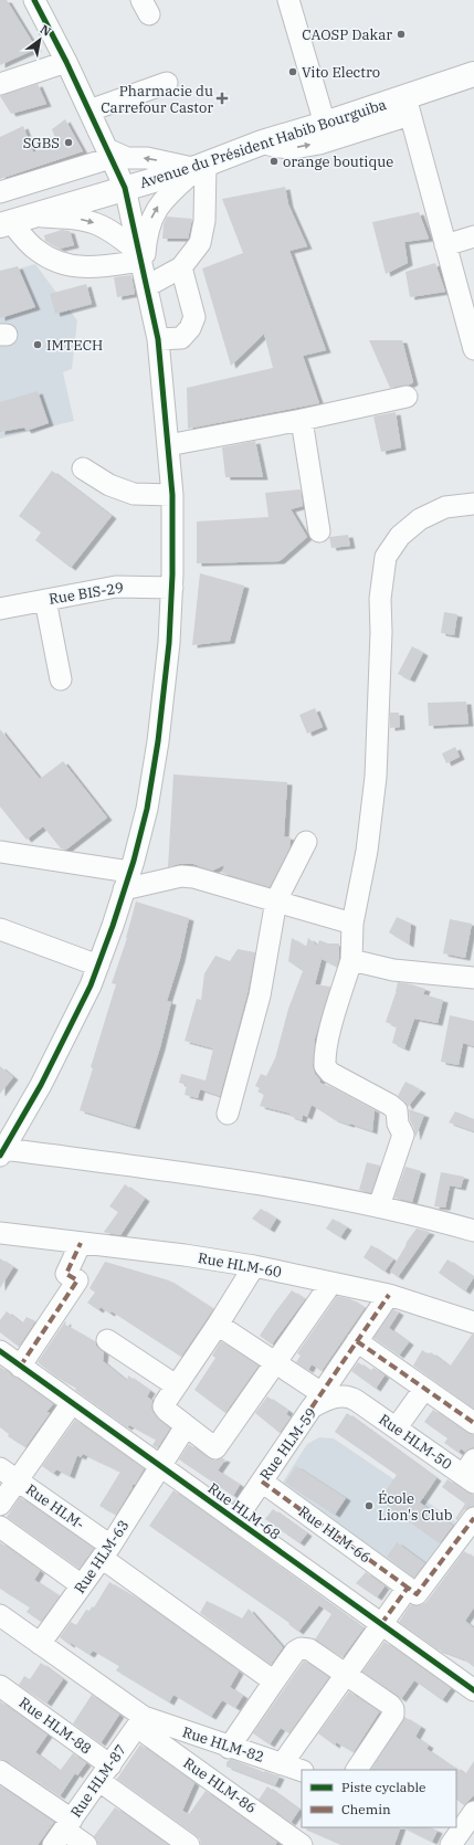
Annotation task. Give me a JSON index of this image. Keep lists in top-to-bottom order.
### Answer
{
  "streets": {
    "main road": ["Avenue du Président Habib Bourguiba"],
    "street": [
      "Rue BIS-29",
      "Rue HLM-60",
      "Rue HLM-50",
      "Rue HLM-59",
      "Rue HLM-",
      "Rue HLM-68",
      "Rue HLM-66",
      "Rue HLM-63",
      "Rue HLM-88",
      "Rue HLM-82",
      "Rue HLM-87",
      "Rue HLM-86"
    ]
  },
  "crossings": [
    ["Rue HLM-50", "Rue HLM-59"],
    ["Rue HLM-59", "Rue HLM-68"],
    ["Rue HLM-59", "Rue HLM-66"],
    ["Rue HLM-", "Rue HLM-63"],
    ["Rue HLM-68", "Rue HLM-63"],
    ["Rue HLM-63", "Rue HLM-86"],
    ["Rue HLM-88", "Rue HLM-87"],
    ["Rue HLM-82", "Rue HLM-87"],
    ["Rue HLM-82", "Rue HLM-86"],
    ["Rue HLM-87", "Rue HLM-86"]
  ],
  "places": {
    "other": [
      "CAOSP Dakar",
      "Vito Electro",
      "SGBS",
      "orange boutique",
      "IMTECH",
      "École Lion's Club"
    ],
    "health": ["Pharmacie du Carrefour Castor"]
  },
  "legend": ["Piste cyclable", "Chemin"],
  "north": "top right"
}
